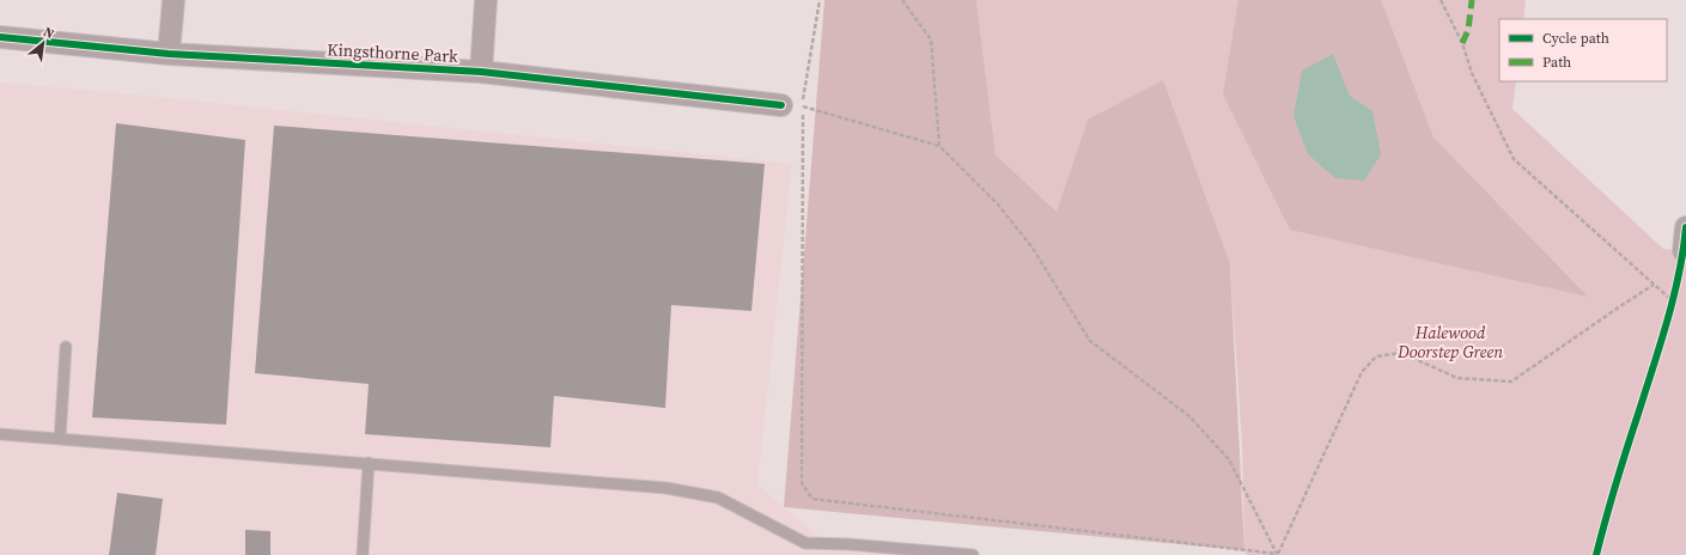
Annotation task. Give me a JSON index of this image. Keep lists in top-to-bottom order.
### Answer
{
  "streets": {
    "street": ["Kingsthorne Park"]
  },
  "parks": ["Halewood Doorstep Green"],
  "legend": ["Cycle path", "Path"],
  "north": "top right"
}
